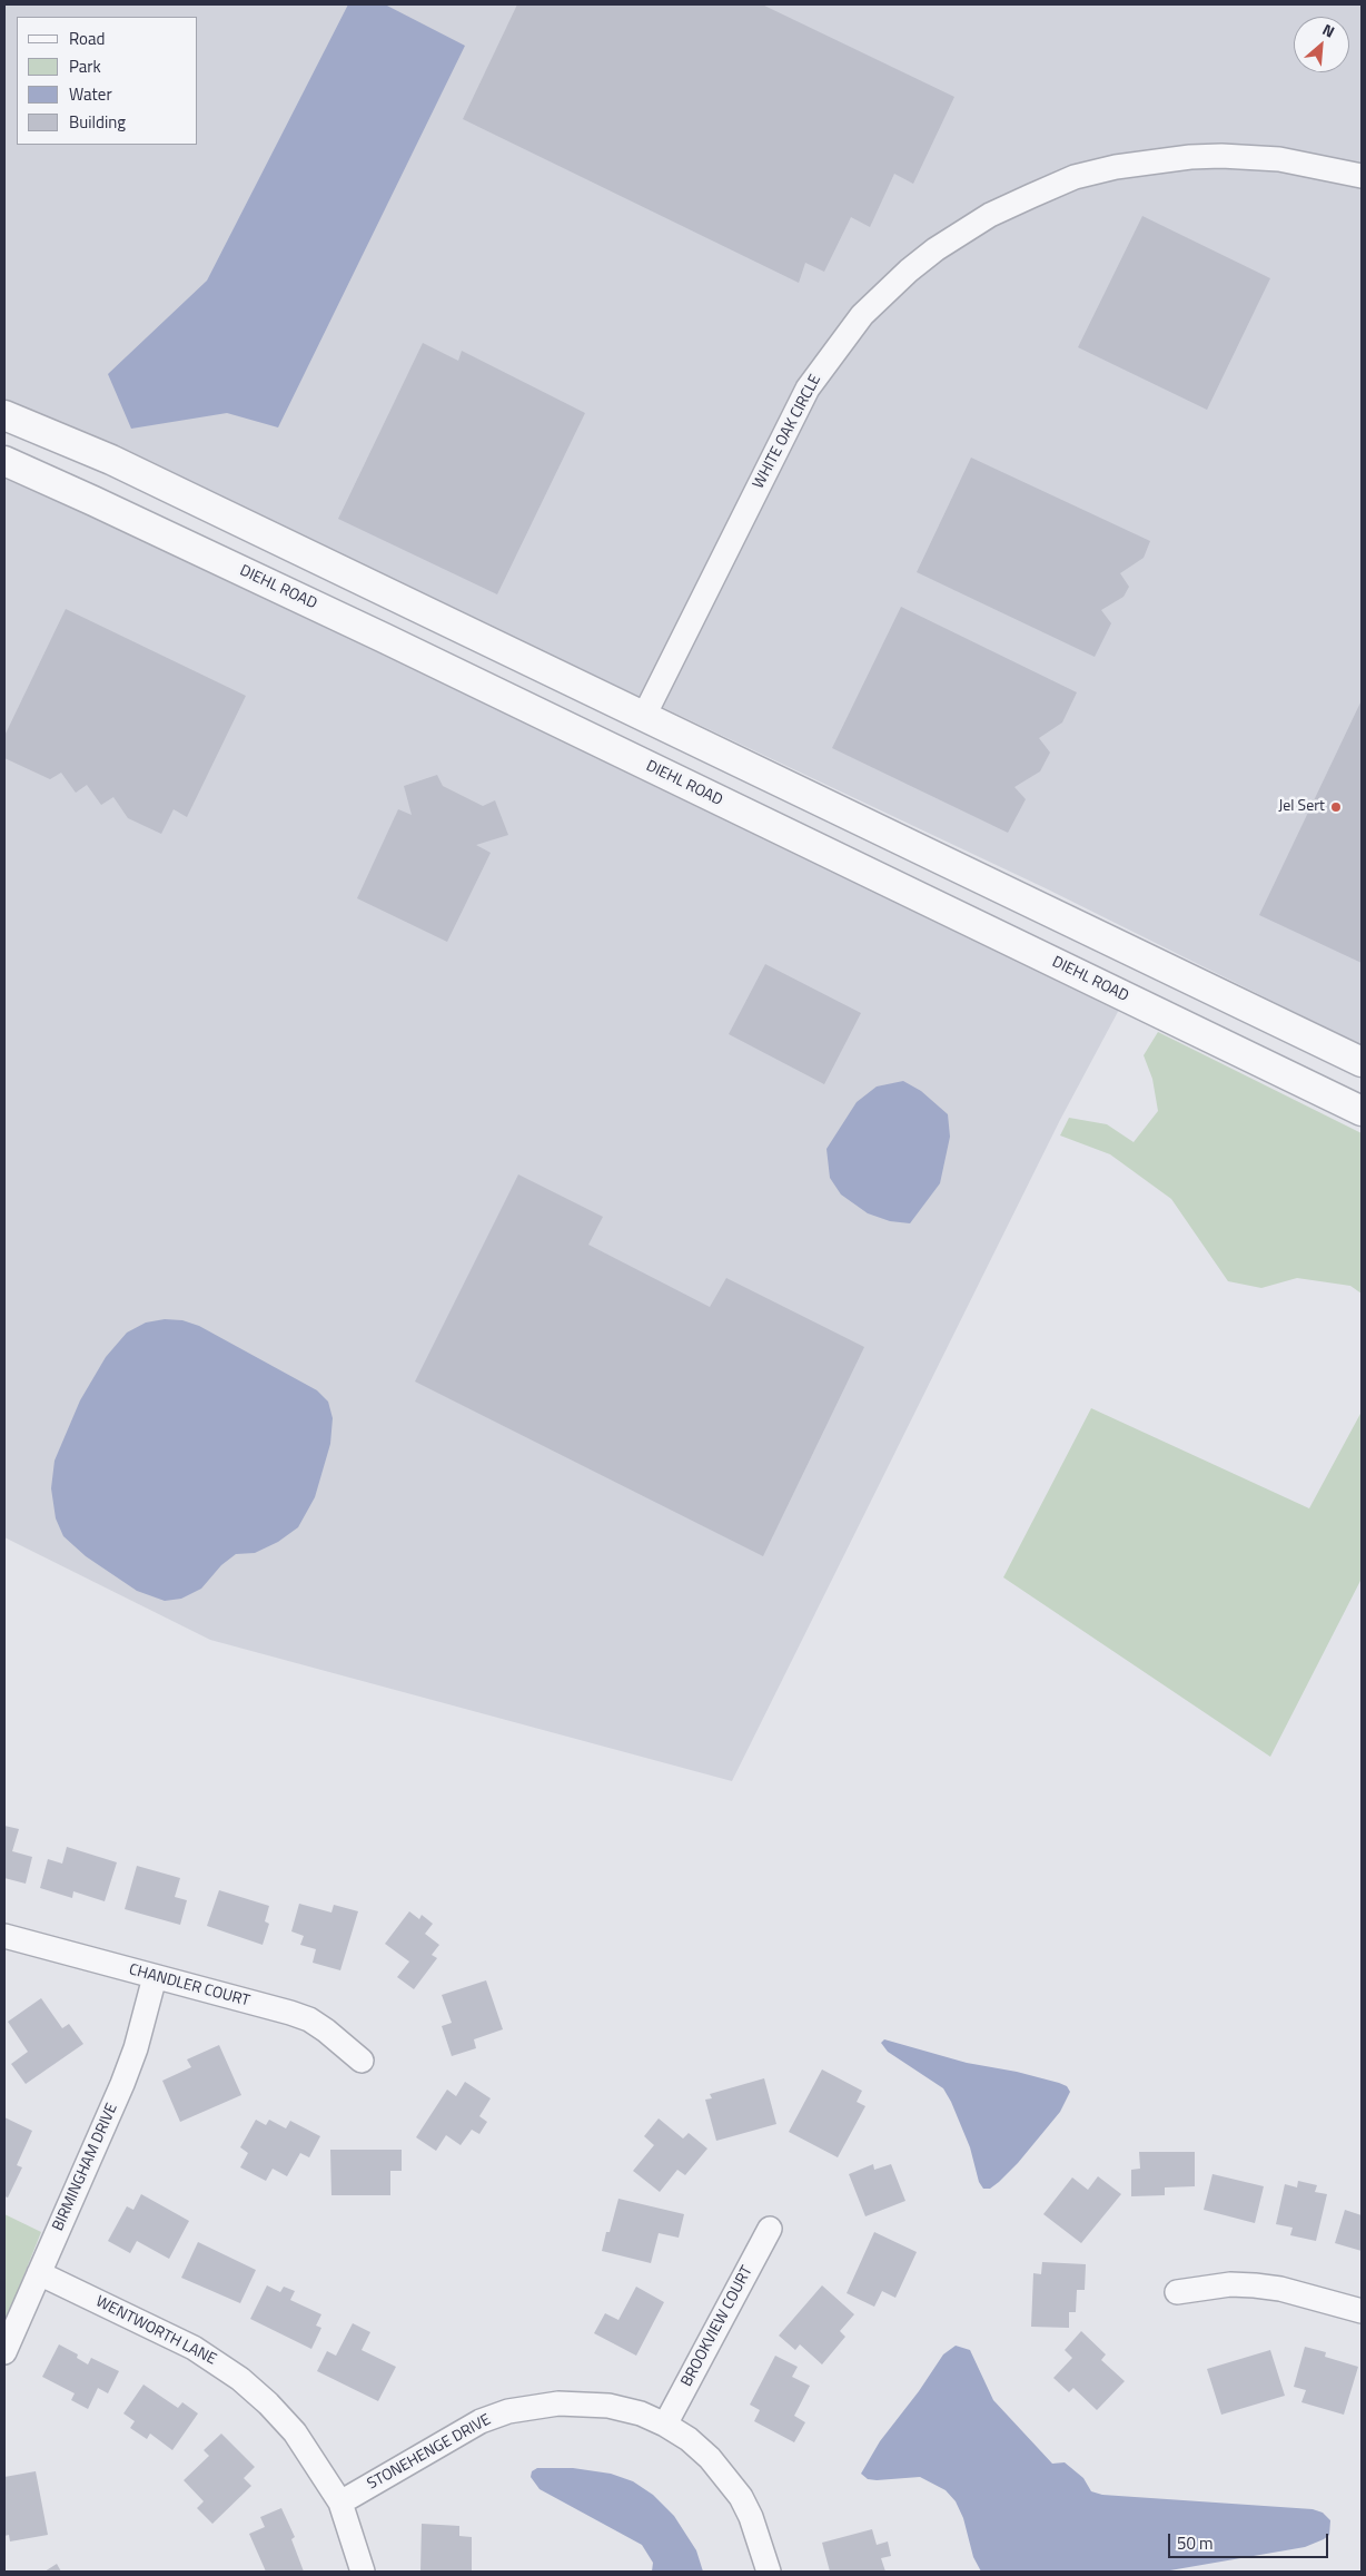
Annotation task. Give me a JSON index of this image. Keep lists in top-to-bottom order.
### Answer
{
  "streets": {
    "street": [
      "WHITE OAK CIRCLE",
      "DIEHL ROAD",
      "CHANDLER COURT",
      "BIRMINGHAM DRIVE",
      "BROOKVIEW COURT",
      "WENTWORTH LANE",
      "STONEHENGE DRIVE"
    ]
  },
  "crossings": [
    ["CHANDLER COURT", "BIRMINGHAM DRIVE"],
    ["BIRMINGHAM DRIVE", "WENTWORTH LANE"],
    ["BROOKVIEW COURT", "STONEHENGE DRIVE"],
    ["WENTWORTH LANE", "STONEHENGE DRIVE"]
  ],
  "places": ["Jel Sert"],
  "legend": [
    "Road",
    "Park",
    "Water",
    "Building"
  ],
  "scale_bar": "50 m",
  "north": "top right"
}
